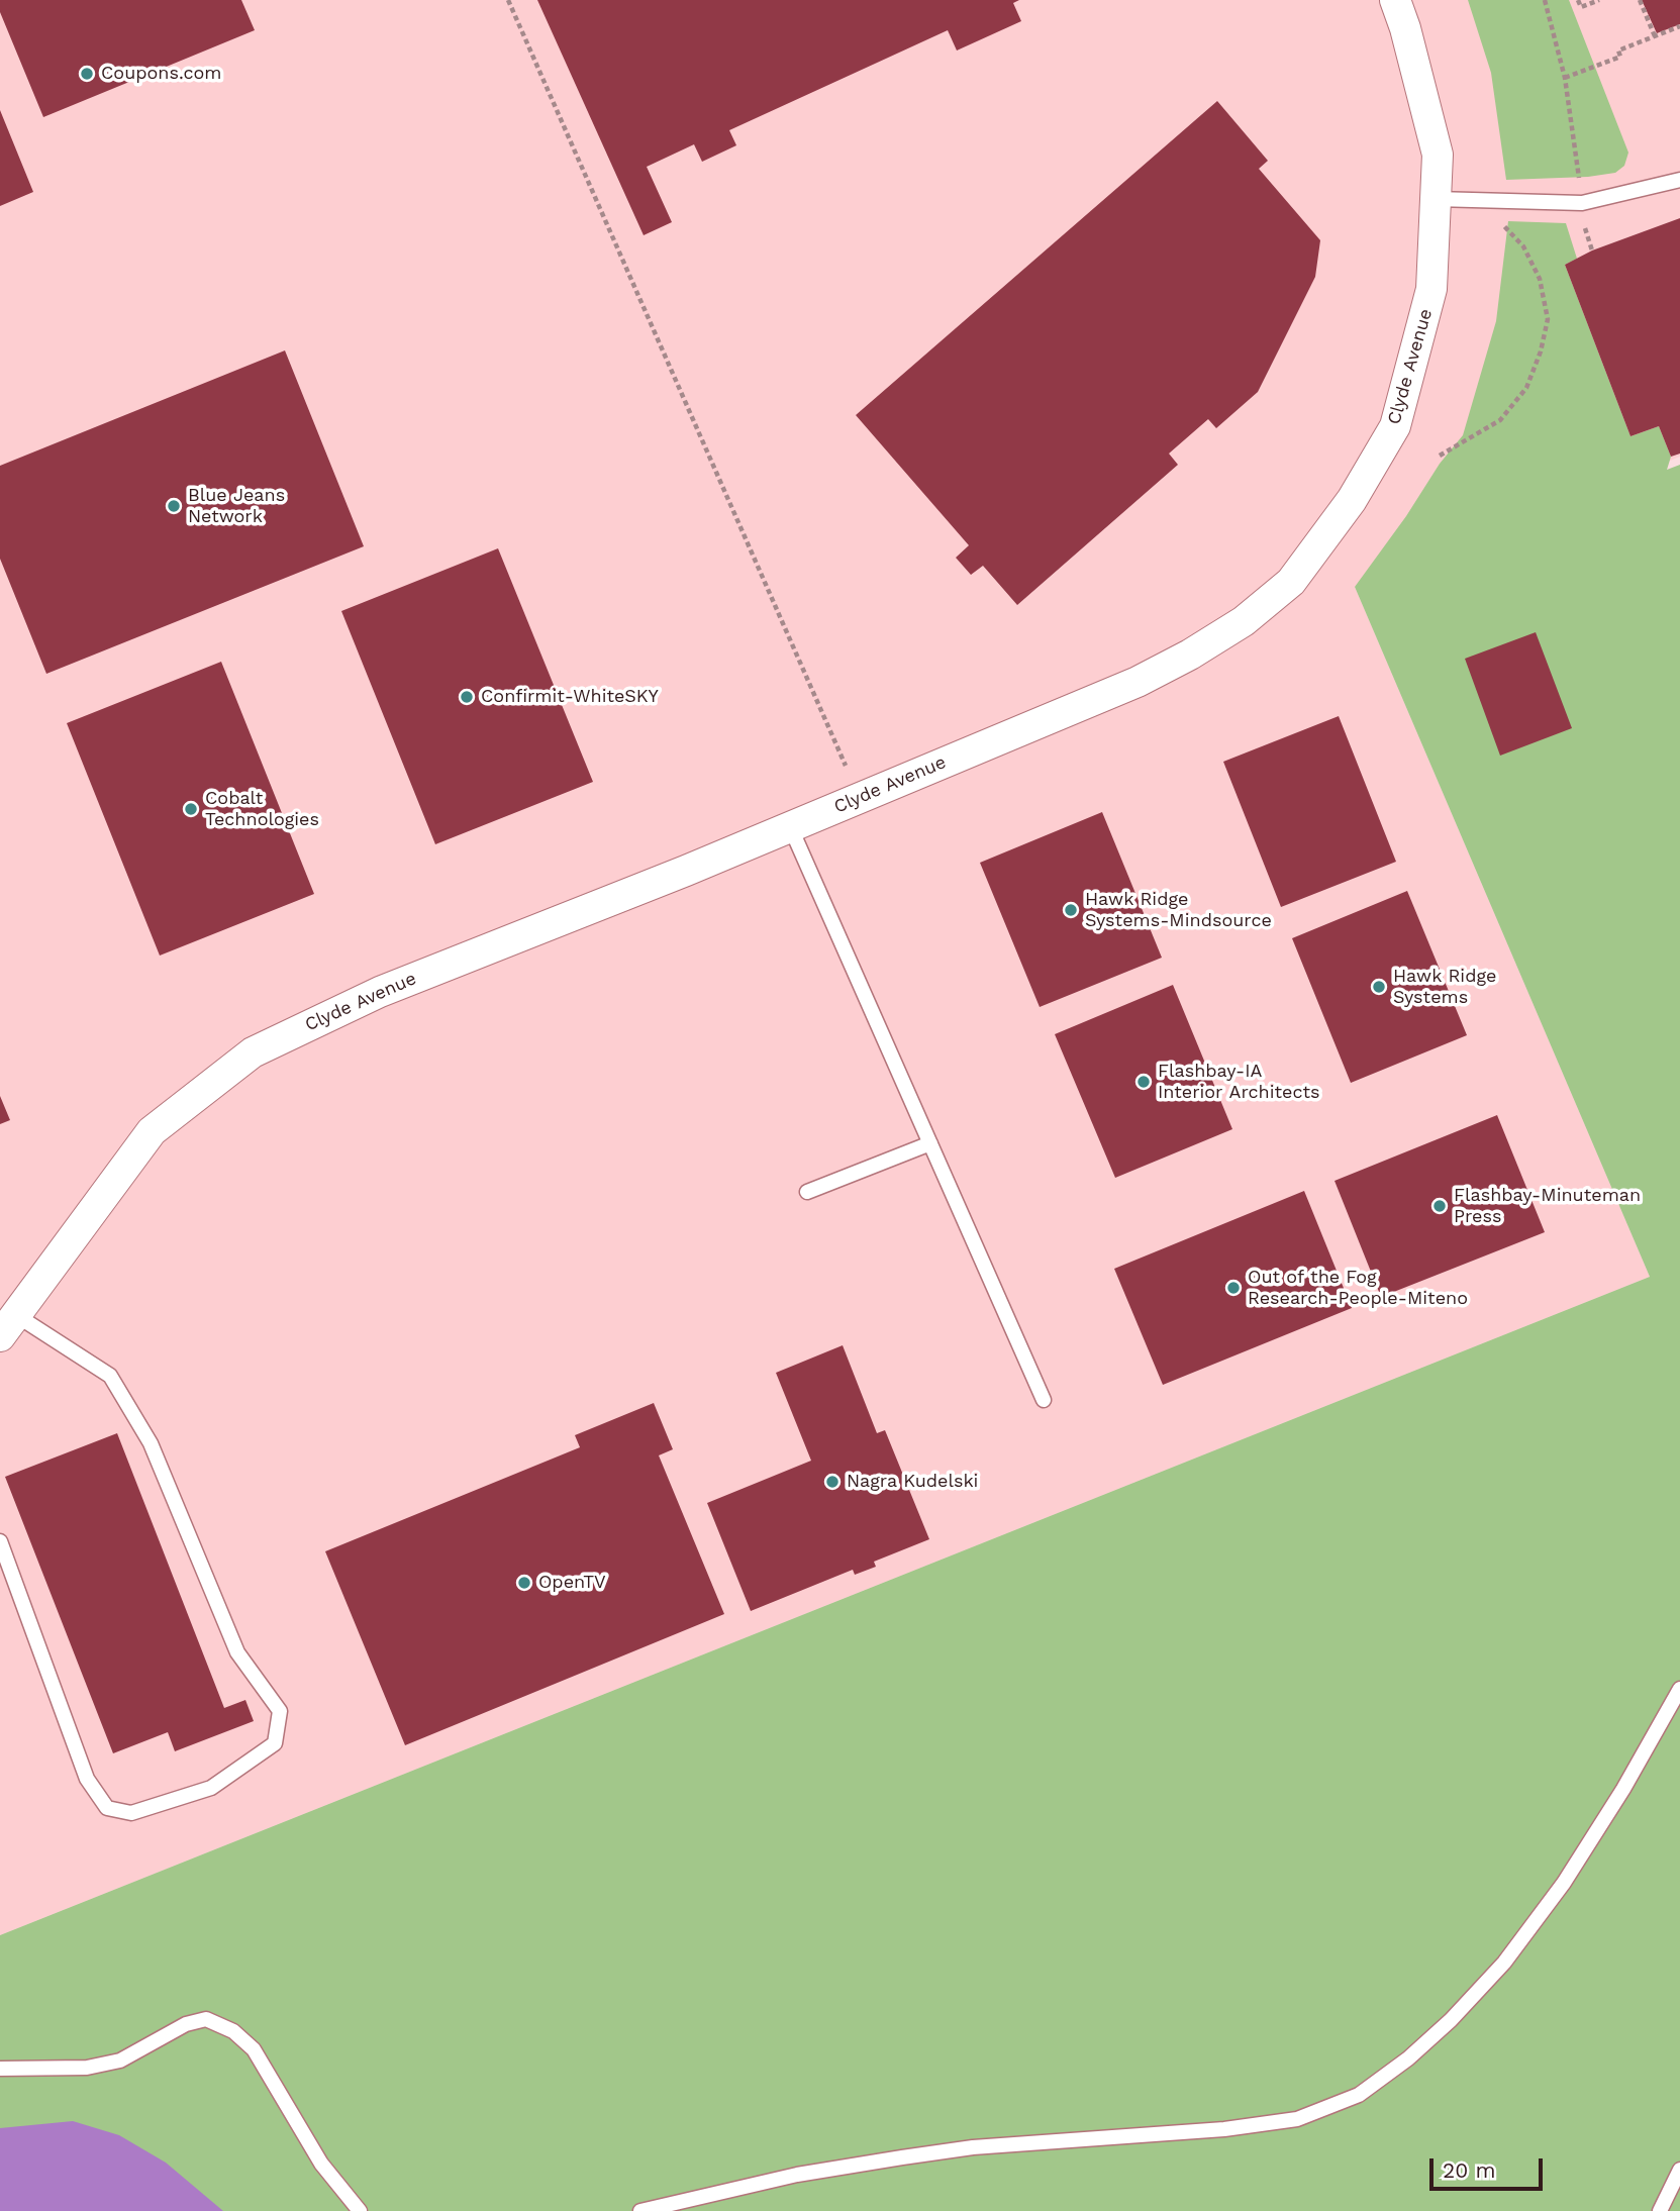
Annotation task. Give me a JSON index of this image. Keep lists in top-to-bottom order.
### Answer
{
  "streets": {
    "street": ["Clyde Avenue"]
  },
  "places": [
    "Coupons.com",
    "Blue Jeans Network",
    "Confirmit-WhiteSKY",
    "Cobalt Technologies",
    "Hawk Ridge Systems-Mindsource",
    "Hawk Ridge Systems",
    "Flashbay-IA Interior Architects",
    "Flashbay-Minuteman Press",
    "Out of the Fog Research-People-Miteno",
    "Nagra Kudelski",
    "OpenTV"
  ],
  "scale_bar": "20 m"
}
